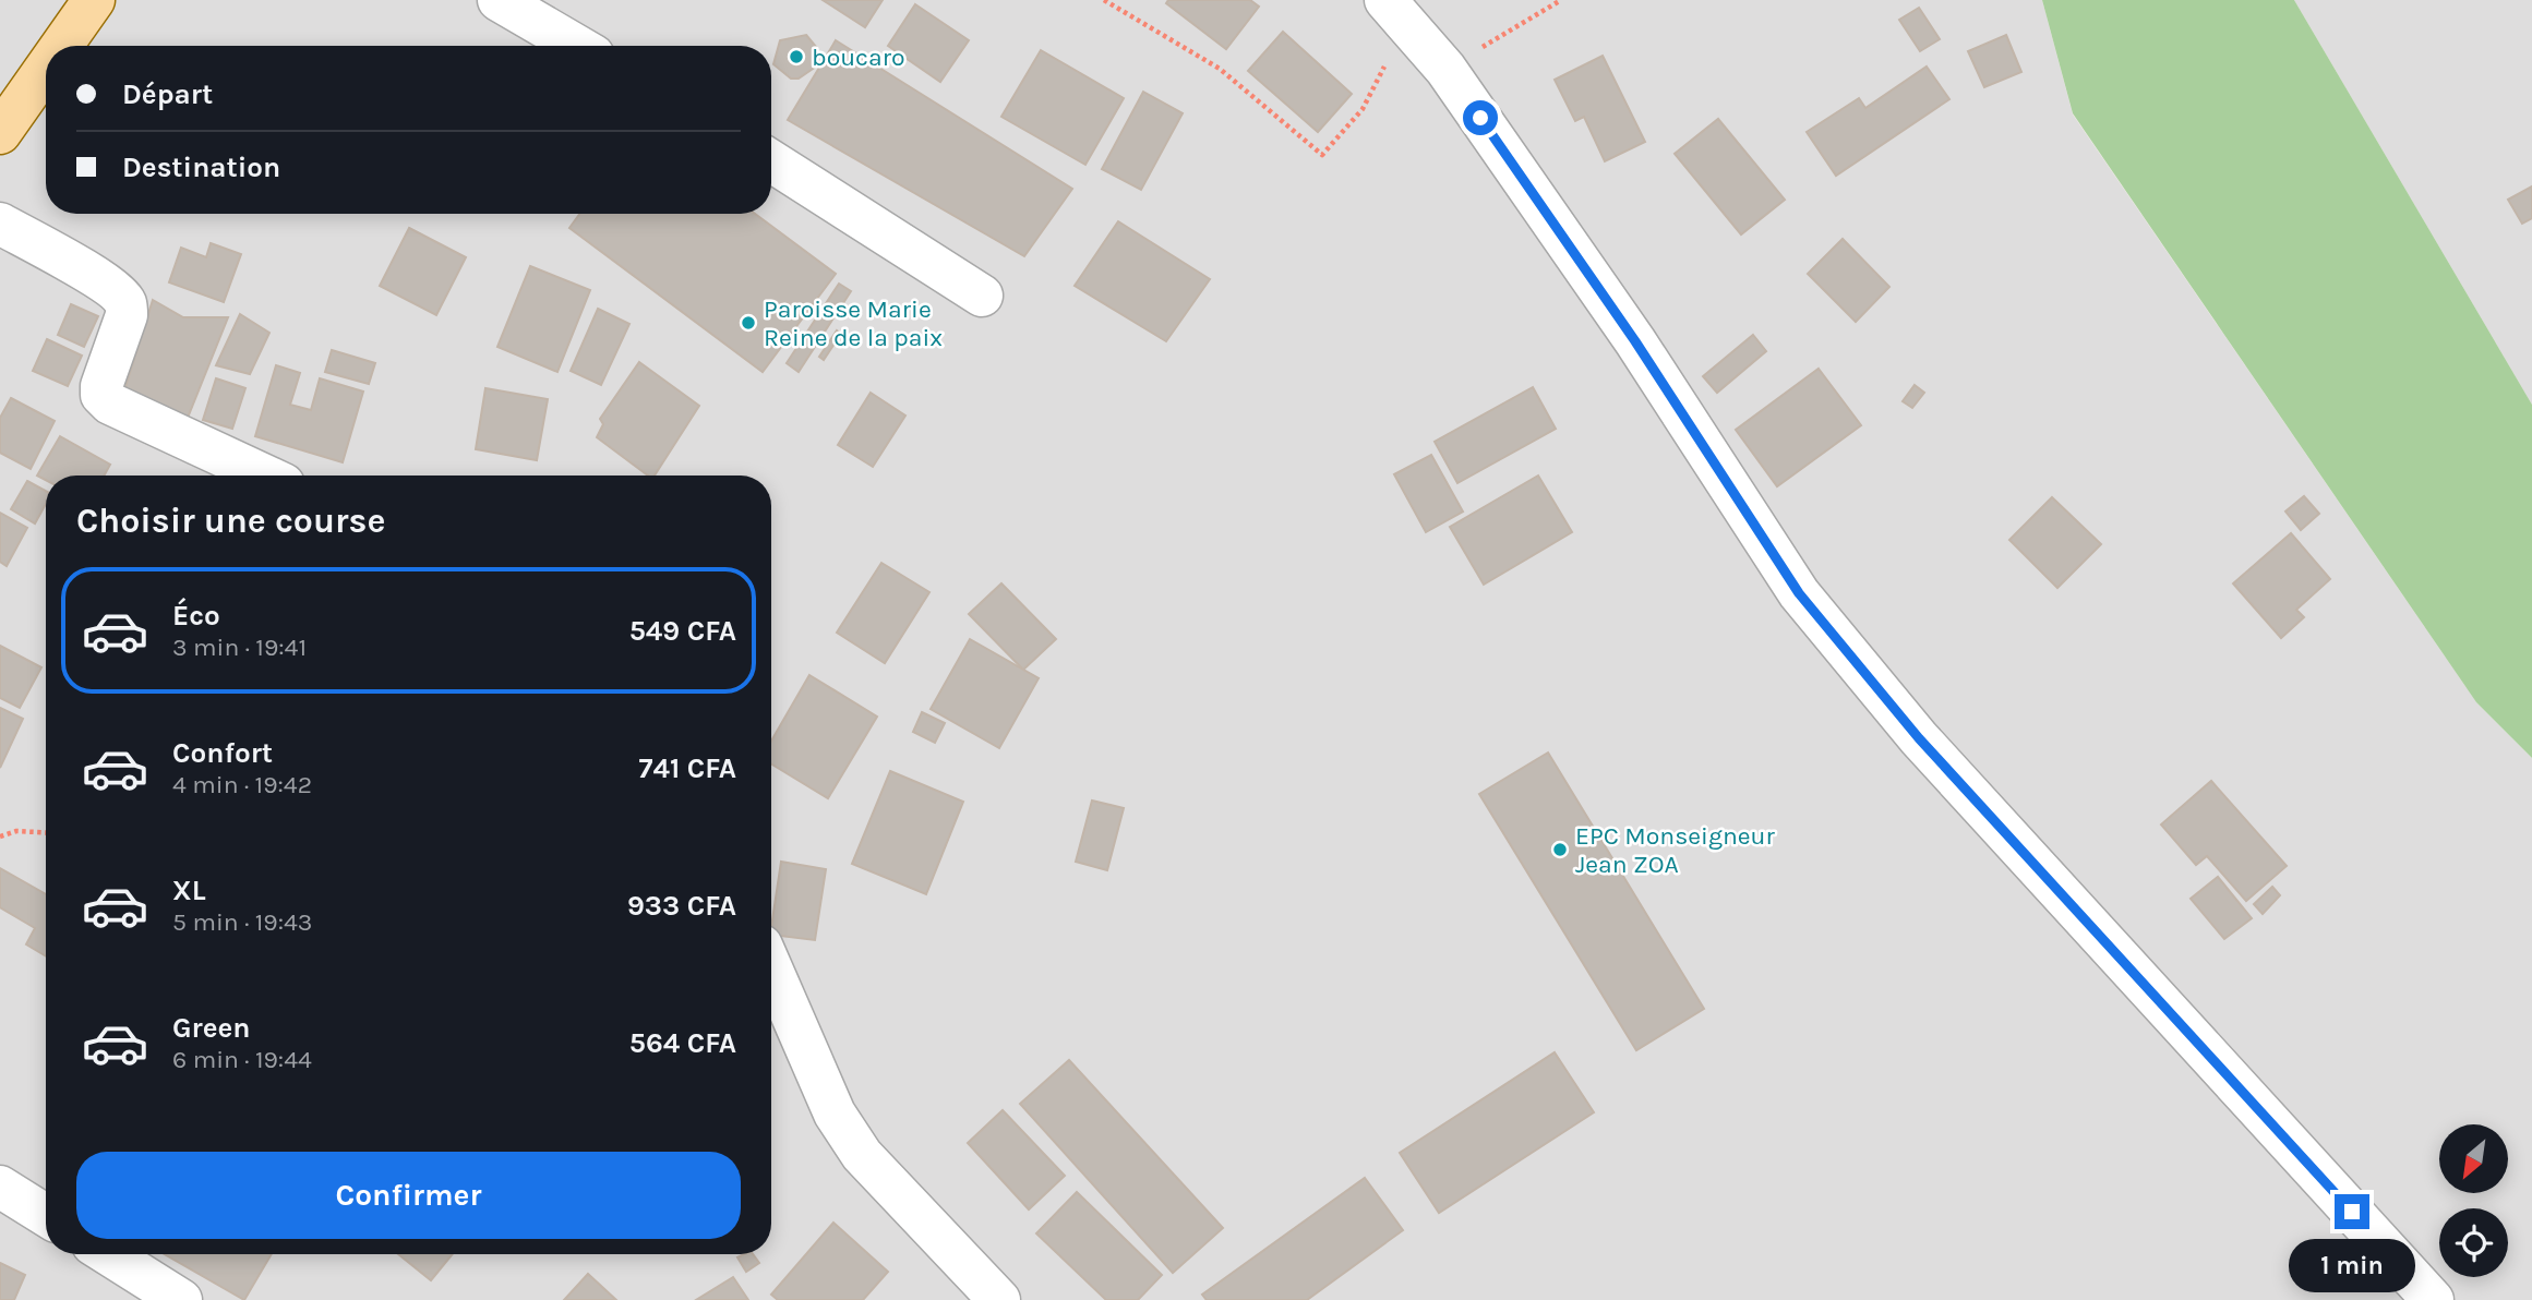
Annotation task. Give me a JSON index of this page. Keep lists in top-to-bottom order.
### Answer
{
  "places": ["boucaro", "Paroisse Marie Reine de la paix", "EPC Monseigneur Jean ZOA"],
  "north": "bottom left",
  "page": {
    "banner": ["Départ", "Destination"],
    "heading": "Choisir une course",
    "list": [
      {
        "name": "Éco",
        "note": "3 min · 19:41",
        "value": "549 CFA"
      },
      {
        "name": "Confort",
        "note": "4 min · 19:42",
        "value": "741 CFA"
      },
      {
        "name": "XL",
        "note": "5 min · 19:43",
        "value": "933 CFA"
      },
      {
        "name": "Green",
        "note": "6 min · 19:44",
        "value": "564 CFA"
      }
    ],
    "buttons": "Confirmer",
    "bubble": "1 min"
  }
}
